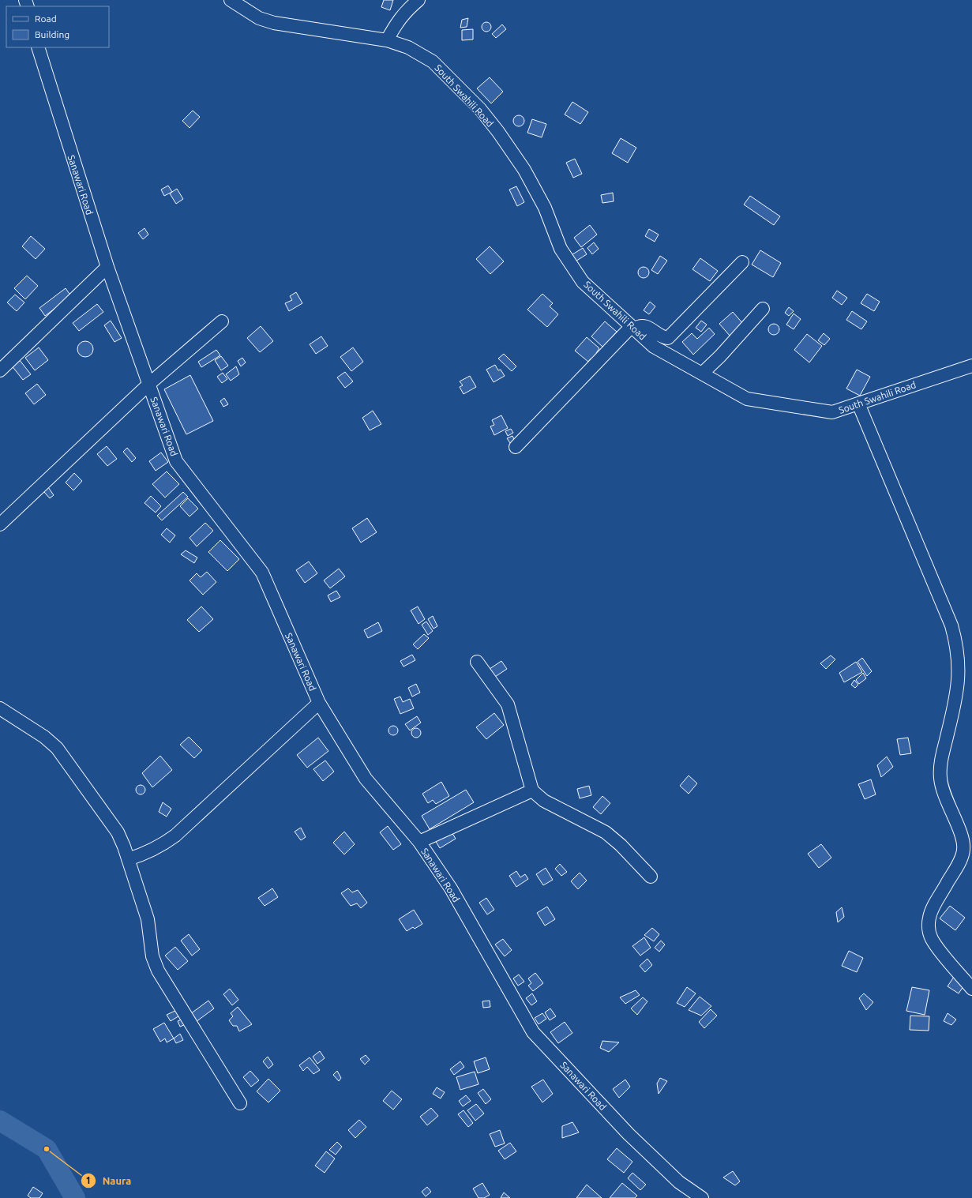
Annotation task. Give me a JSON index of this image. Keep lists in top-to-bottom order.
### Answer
{
  "streets": {
    "street": ["South Swahili Road", "Sanawari Road"]
  },
  "places": ["Naura"],
  "legend": ["Road", "Building"]
}
